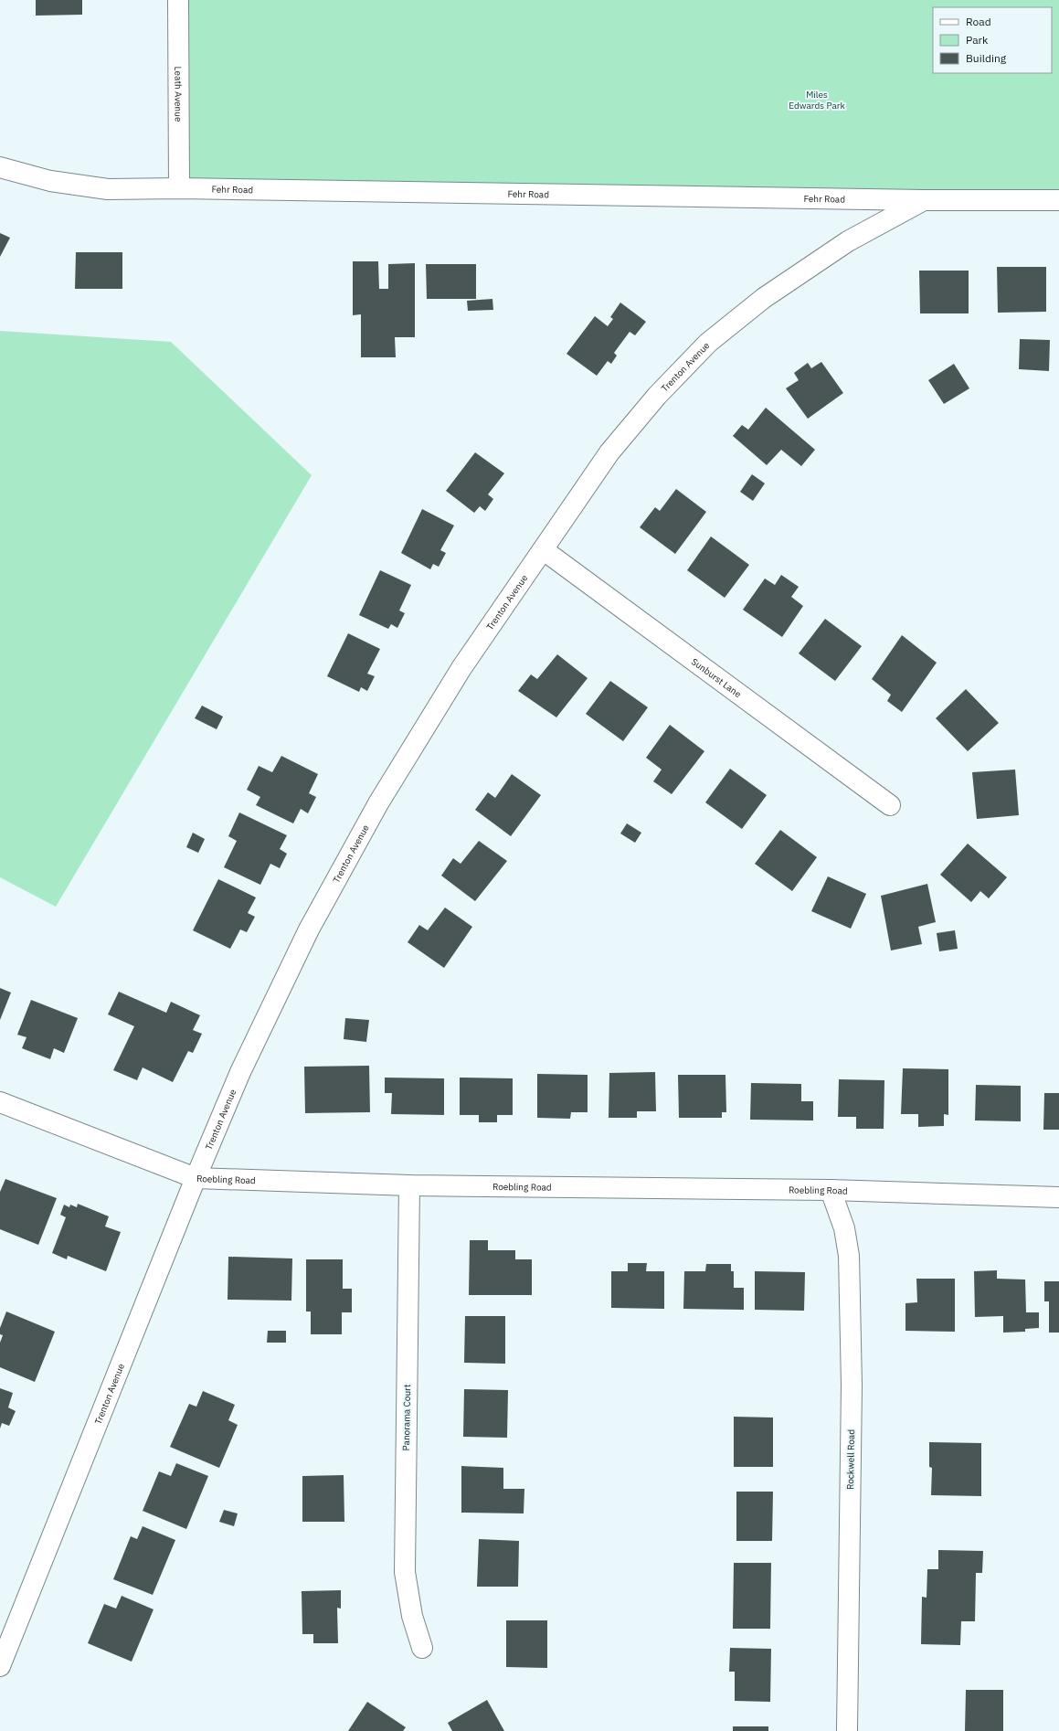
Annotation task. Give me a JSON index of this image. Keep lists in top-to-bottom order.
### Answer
{
  "streets": {
    "street": [
      "Leath Avenue",
      "Fehr Road",
      "Trenton Avenue",
      "Sunburst Lane",
      "Roebling Road",
      "Panorama Court",
      "Rockwell Road"
    ]
  },
  "crossings": [
    ["Leath Avenue", "Fehr Road"],
    ["Fehr Road", "Trenton Avenue"],
    ["Trenton Avenue", "Sunburst Lane"],
    ["Trenton Avenue", "Roebling Road"],
    ["Roebling Road", "Panorama Court"],
    ["Roebling Road", "Rockwell Road"]
  ],
  "parks": ["Miles Edwards Park"],
  "legend": ["Road", "Park", "Building"]
}
